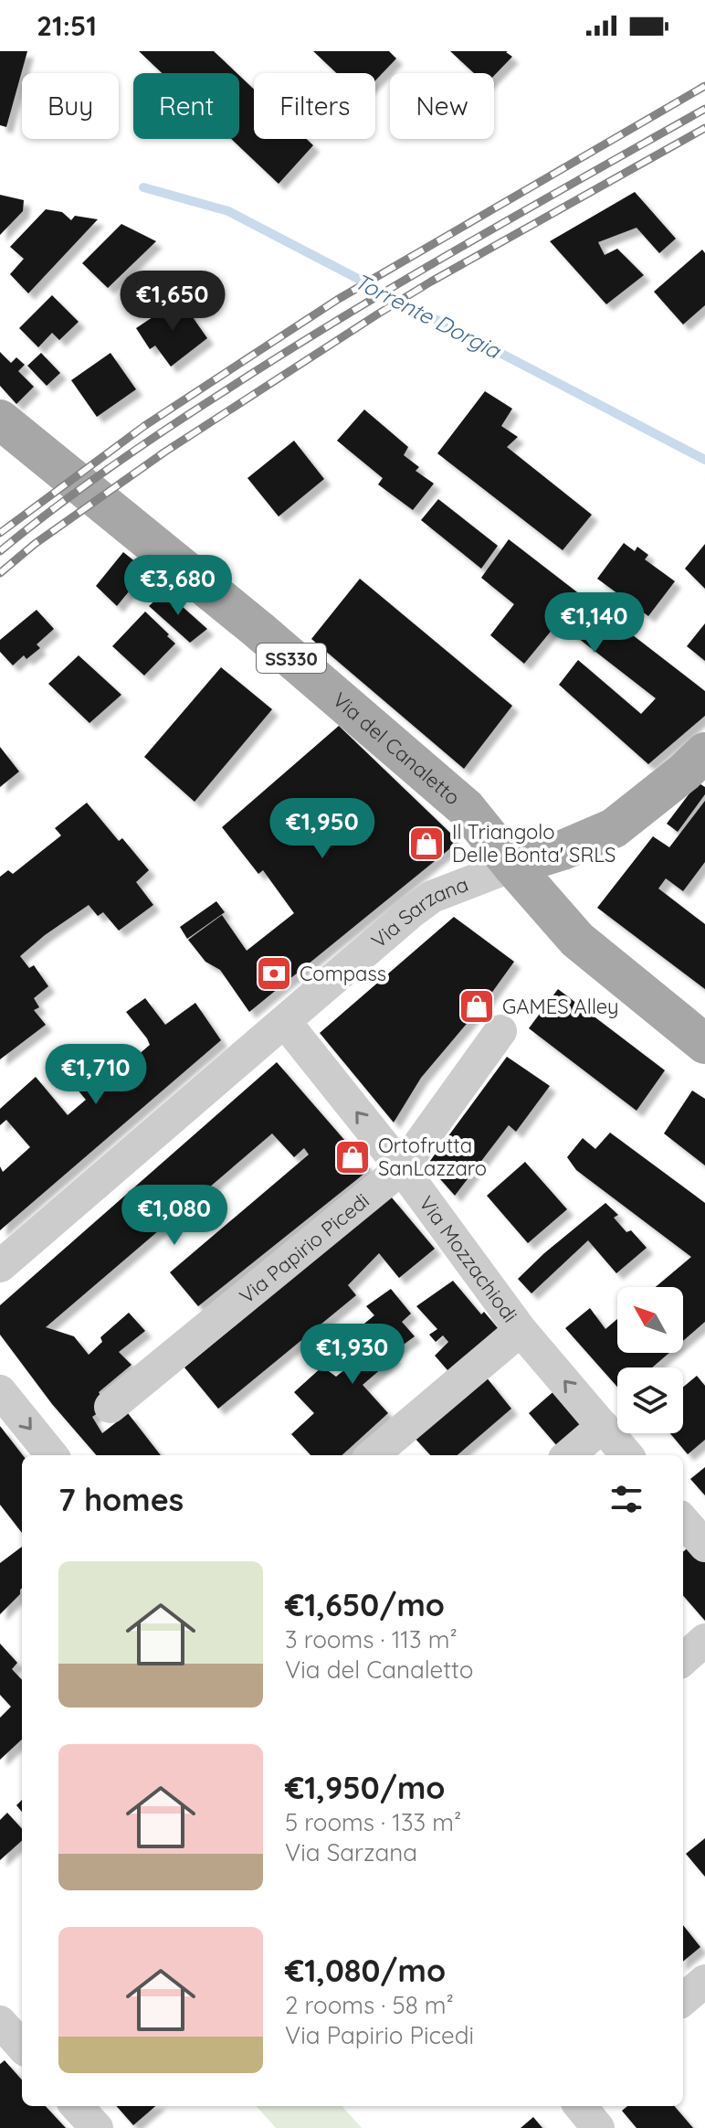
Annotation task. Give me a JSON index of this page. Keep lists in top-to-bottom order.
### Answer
{
  "streets": {
    "main road": ["SS330", "Via del Canaletto", "Via Sarzana"],
    "street": ["Via Papirio Picedi", "Via Mozzachiodi"]
  },
  "crossings": [
    ["Via del Canaletto", "Via Sarzana"],
    ["Via Sarzana", "Via Mozzachiodi"],
    ["Via Papirio Picedi", "Via Mozzachiodi"]
  ],
  "one_way": ["Via Mozzachiodi"],
  "water": ["Torrente Dorgia"],
  "places": {
    "shop": ["Il Triangolo Delle Bonta' SRLS", "GAMES Alley", "Ortofrutta SanLazzaro"],
    "bank": ["Compass"]
  },
  "north": "top left",
  "page": {
    "status": "21:51",
    "chip": [
      "Buy",
      "Rent",
      "Filters",
      "New"
    ],
    "price": [
      "€1,650",
      "€3,680",
      "€1,140",
      "€1,950",
      "€1,710",
      "€1,080",
      "€1,930"
    ],
    "heading": "7 homes",
    "list": [
      {
        "name": "€1,650/mo",
        "note": "3 rooms · 113 m² · Via del Canaletto"
      },
      {
        "name": "€1,950/mo",
        "note": "5 rooms · 133 m² · Via Sarzana"
      },
      {
        "name": "€1,080/mo",
        "note": "2 rooms · 58 m² · Via Papirio Picedi"
      }
    ]
  }
}
